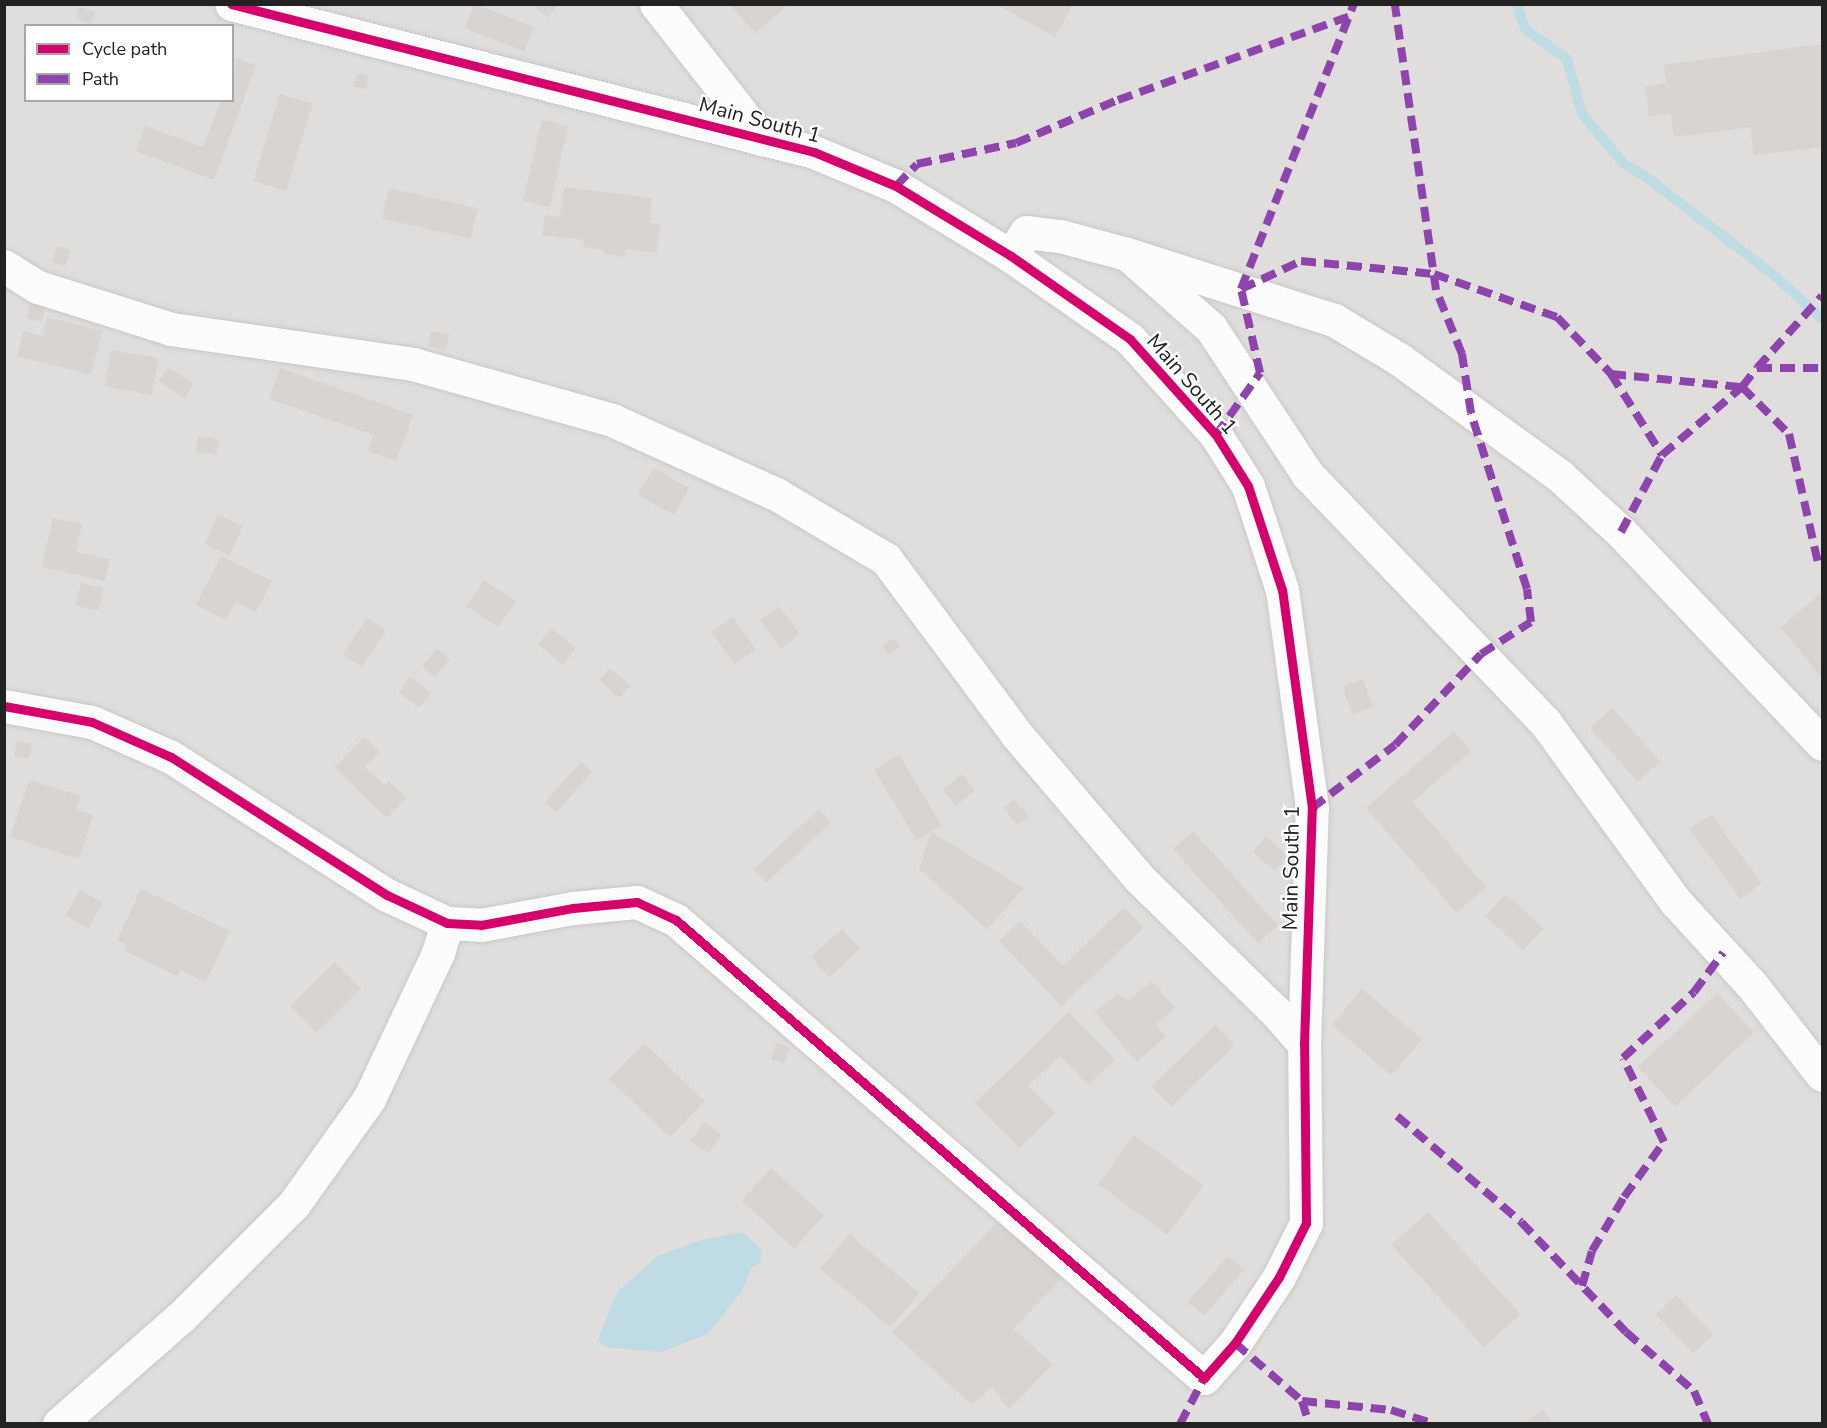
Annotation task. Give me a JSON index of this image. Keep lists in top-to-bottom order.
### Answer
{
  "streets": {
    "street": ["Main South 1"]
  },
  "legend": ["Cycle path", "Path"]
}
